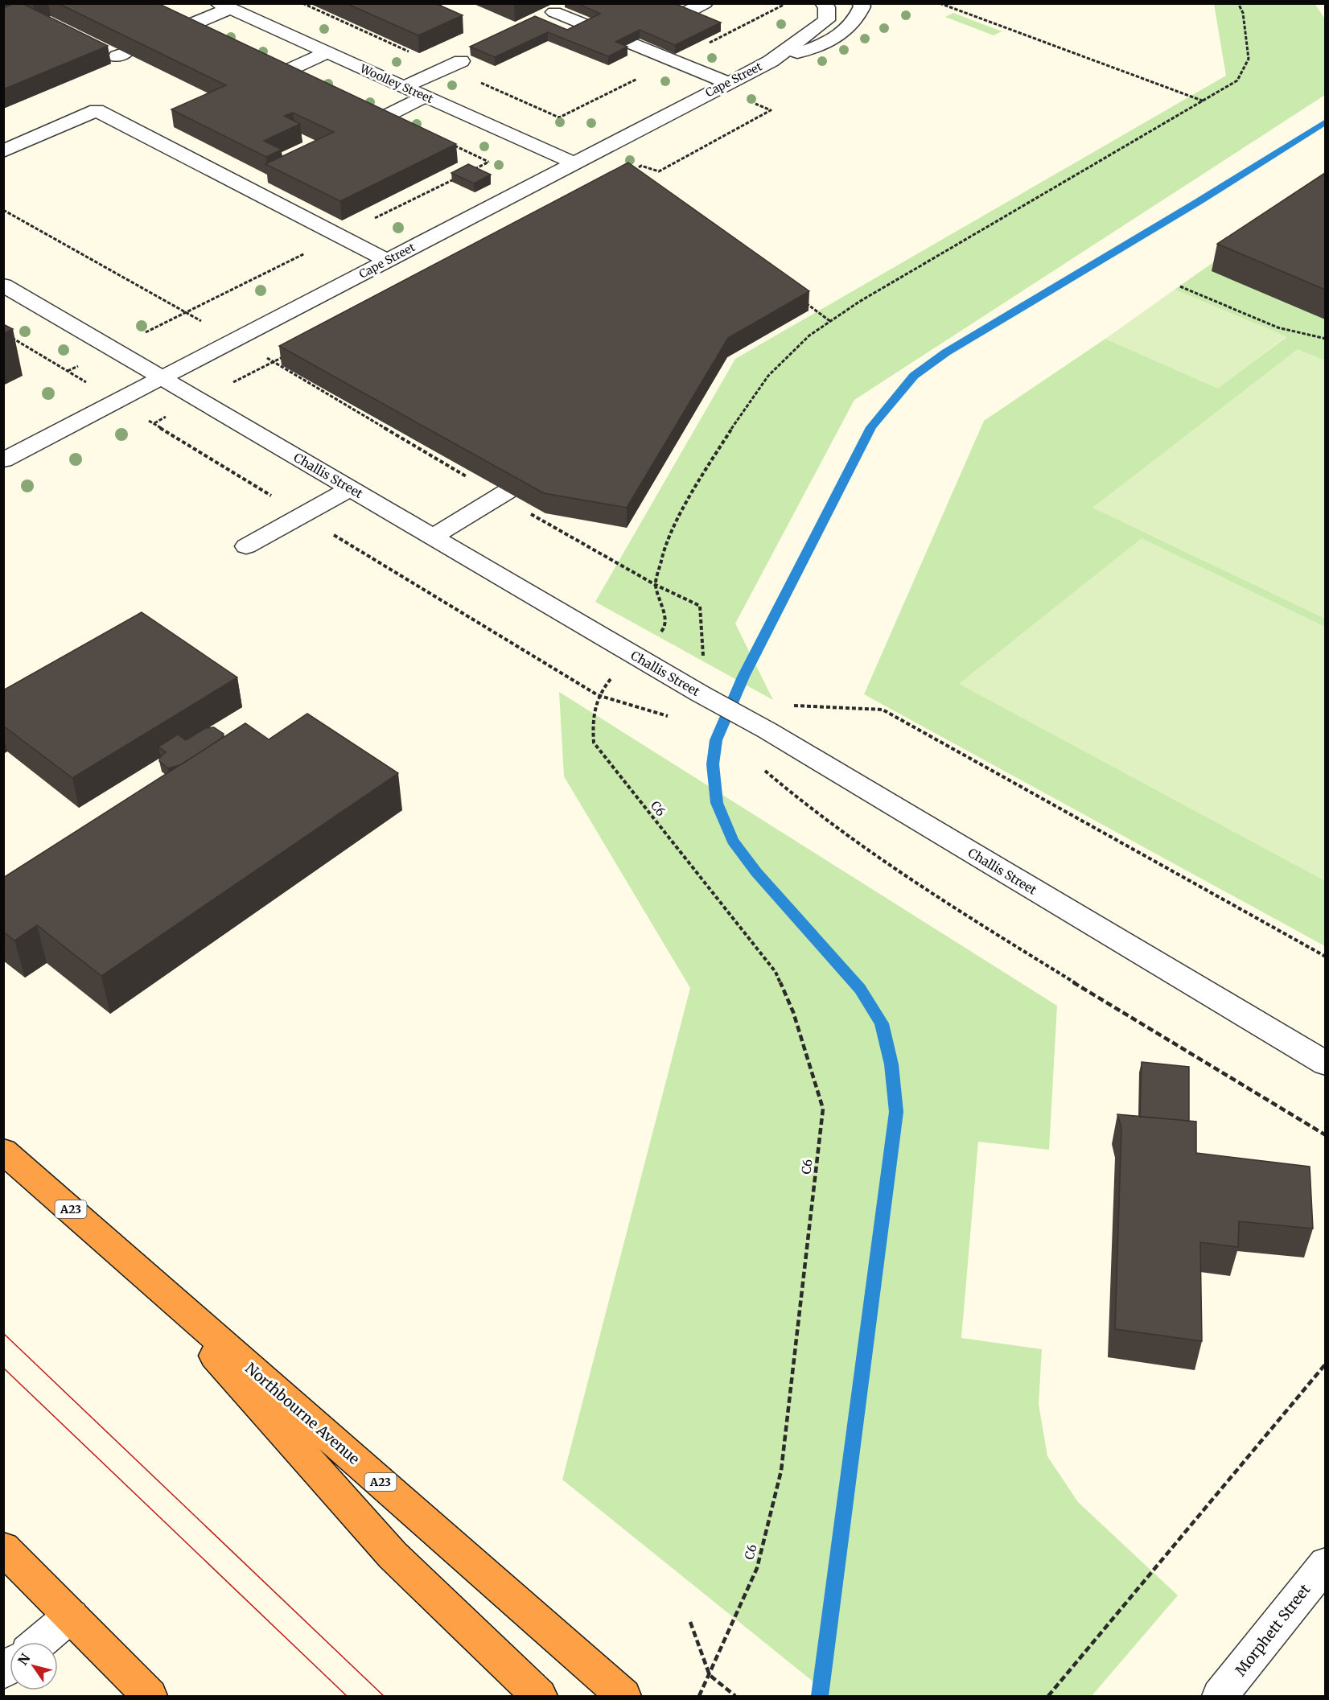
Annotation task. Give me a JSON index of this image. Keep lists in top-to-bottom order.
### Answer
{
  "streets": {
    "highway": ["A23", "Northbourne Avenue"],
    "street": [
      "Cape Street",
      "Woolley Street",
      "Challis Street",
      "Morphett Street"
    ],
    "path": ["C6"]
  },
  "crossings": [
    ["Cape Street", "Woolley Street"],
    ["Cape Street", "Challis Street"]
  ],
  "north": "top left"
}
